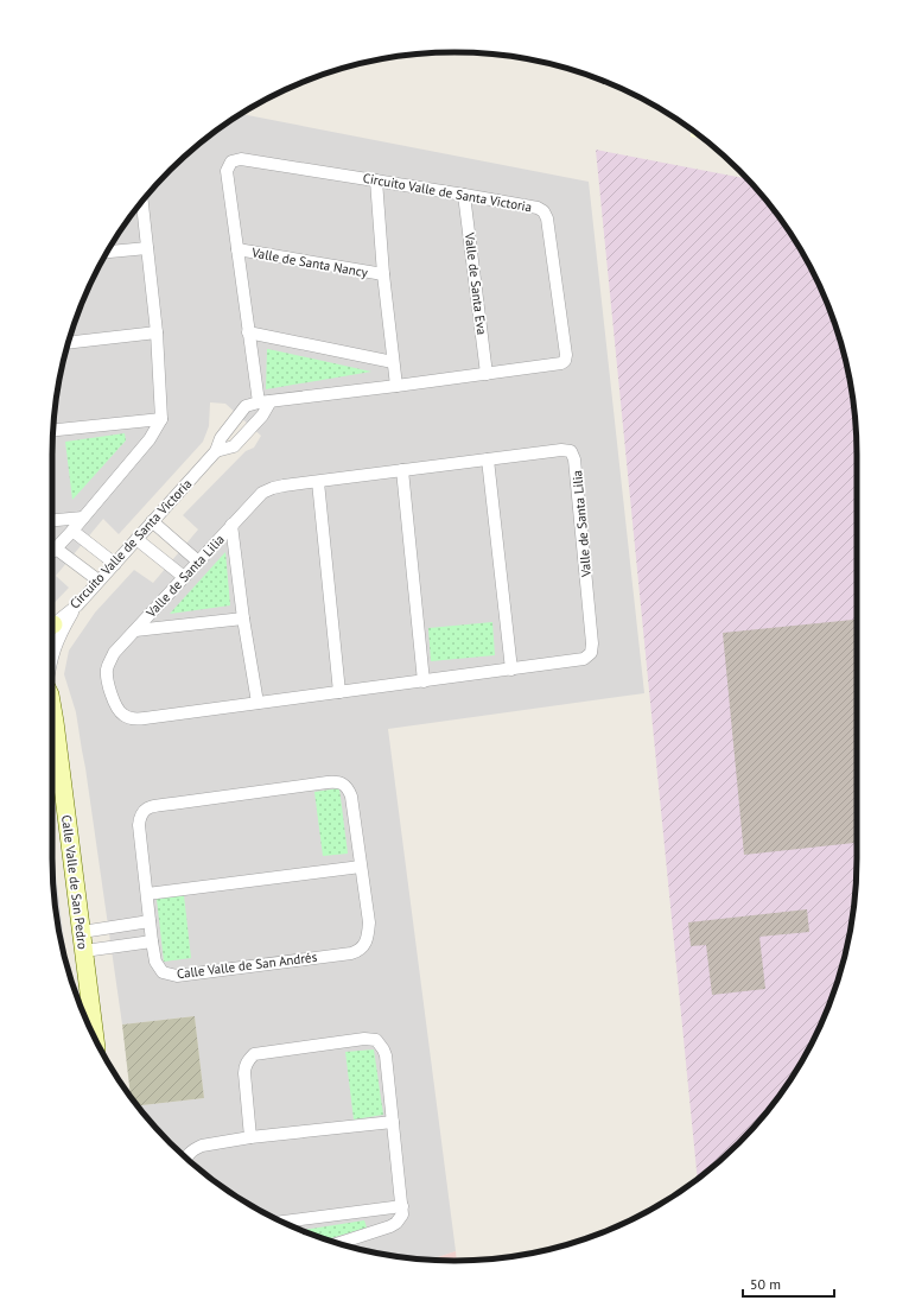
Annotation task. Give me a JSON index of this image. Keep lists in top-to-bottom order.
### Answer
{
  "streets": {
    "street": [
      "Circuito Valle de Santa Victoria",
      "Valle de Santa Nancy",
      "Valle de Santa Eva",
      "Valle de Santa Lilia",
      "Calle Valle de San Pedro",
      "Calle Valle de San Andrés"
    ]
  },
  "crossings": [
    ["Circuito Valle de Santa Victoria", "Valle de Santa Nancy"],
    ["Circuito Valle de Santa Victoria", "Valle de Santa Eva"],
    ["Circuito Valle de Santa Victoria", "Calle Valle de San Pedro"]
  ],
  "scale_bar": "50 m"
}
